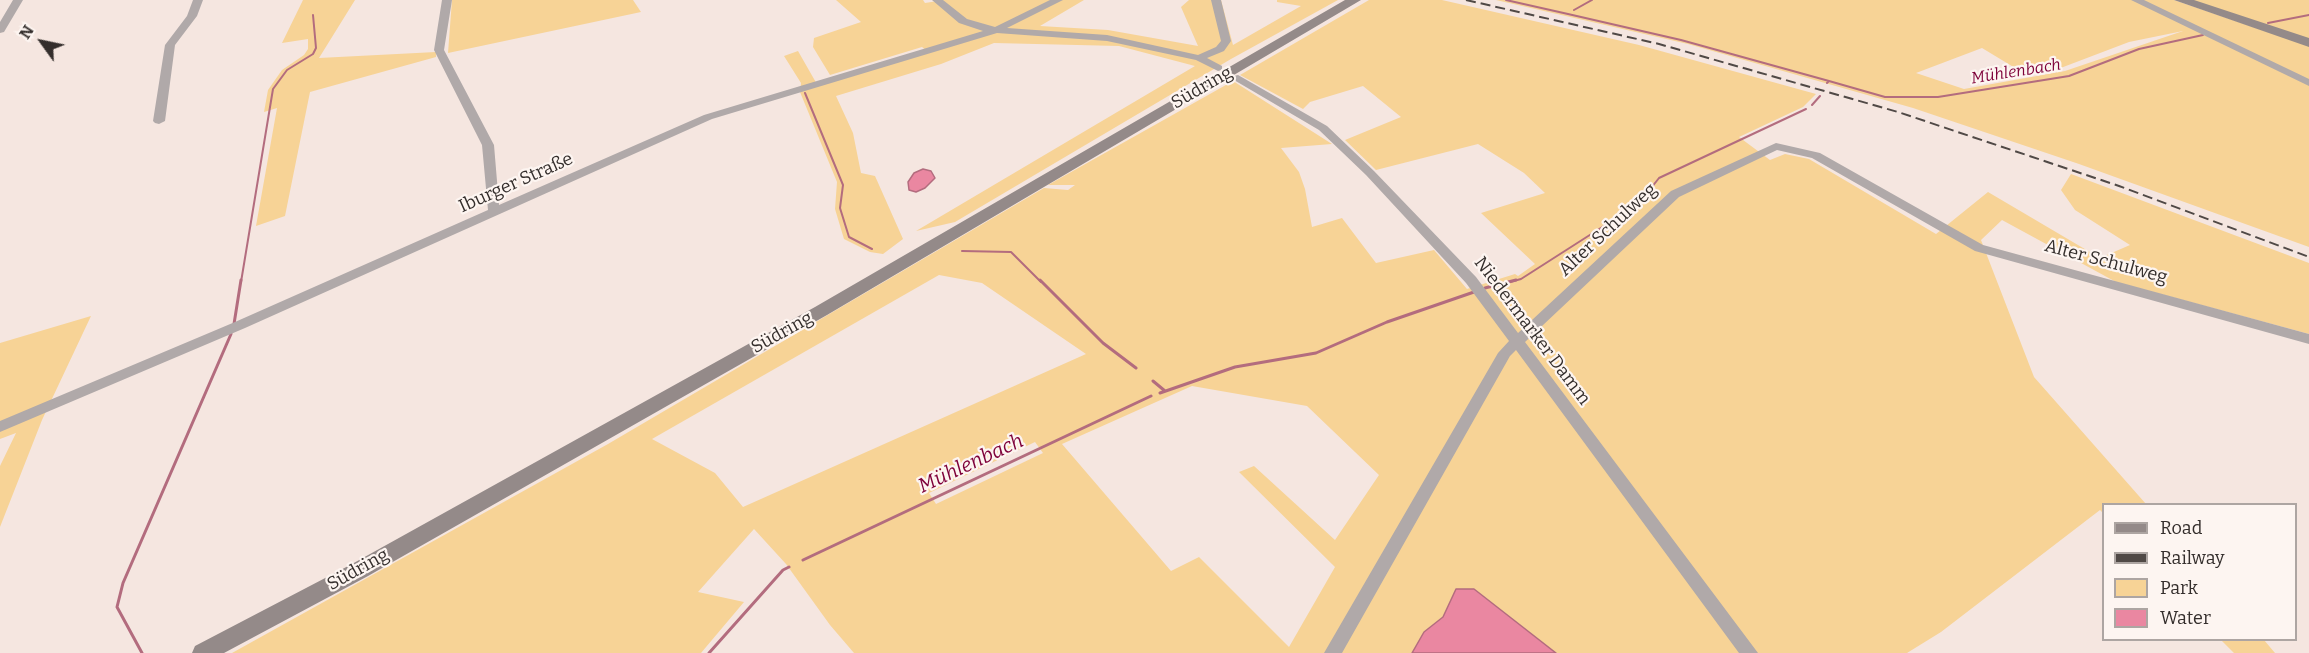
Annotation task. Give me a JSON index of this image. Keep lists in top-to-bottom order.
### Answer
{
  "streets": {
    "main road": ["Südring"],
    "street": ["Iburger Straße", "Alter Schulweg", "Niedermarker Damm"]
  },
  "crossings": [
    ["Alter Schulweg", "Niedermarker Damm"]
  ],
  "water": ["Mühlenbach"],
  "legend": [
    "Road",
    "Railway",
    "Park",
    "Water"
  ],
  "north": "top left"
}
